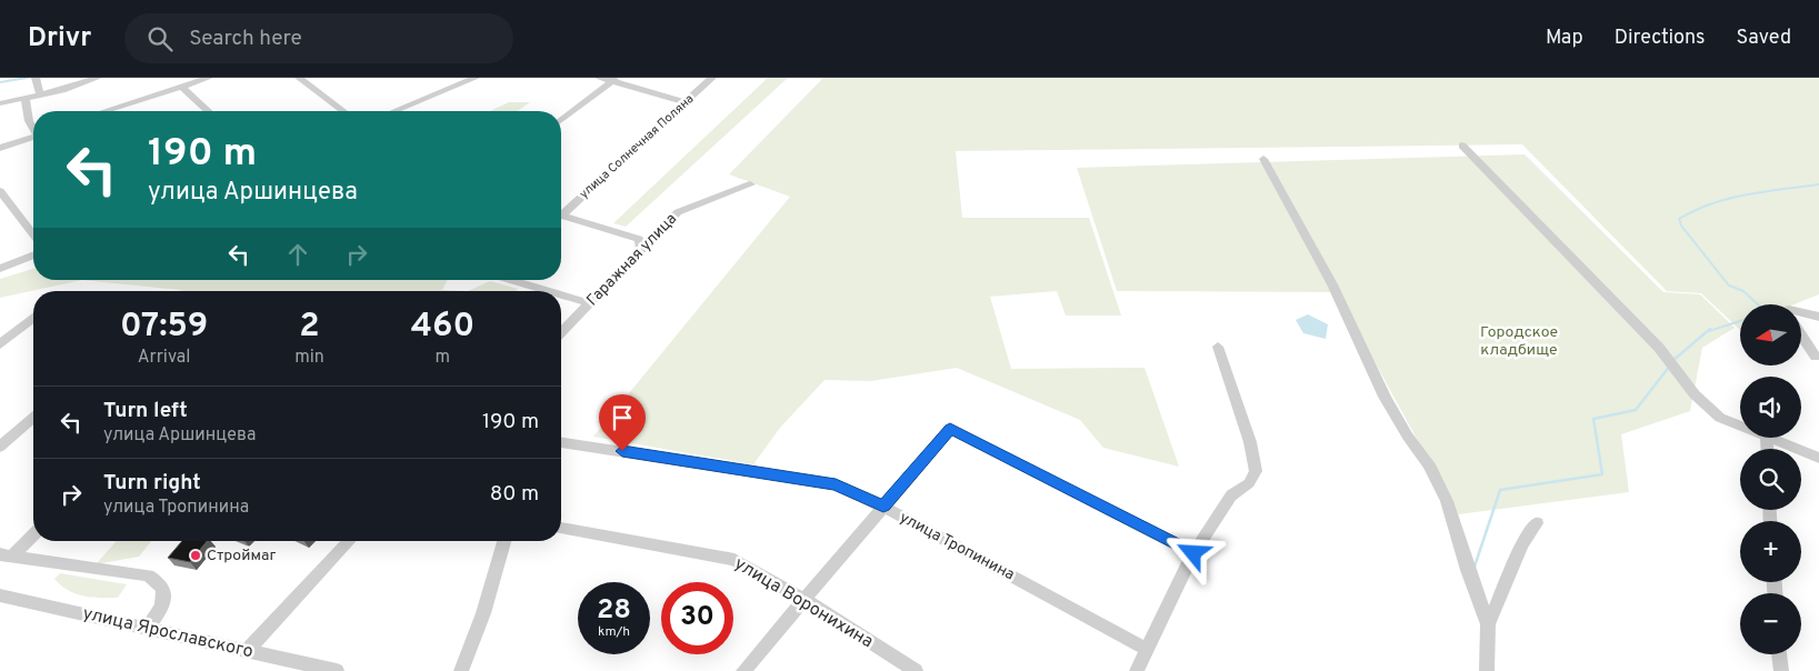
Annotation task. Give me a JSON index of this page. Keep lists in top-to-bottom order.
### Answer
{
  "streets": {
    "street": [
      "улица Солнечная Поляна",
      "Гаражная улица",
      "улица Тропинина",
      "улица Воронихина",
      "улица Ярославского"
    ]
  },
  "parks": ["Городское кладбище"],
  "places": ["Строймаг"],
  "north": "left",
  "page": {
    "header": "Drivr",
    "search": "Search here",
    "nav": ["Map", "Directions", "Saved"],
    "turn": ["190 m", "улица Аршинцева"],
    "eta": [
      "07:59",
      "Arrival",
      "2",
      "min",
      "460",
      "m"
    ],
    "map_buttons": ["+", "−"],
    "list": [
      {
        "name": "Turn left",
        "note": "улица Аршинцева",
        "value": "190 m"
      },
      {
        "name": "Turn right",
        "note": "улица Тропинина",
        "value": "80 m"
      }
    ],
    "speed": "28 km/h",
    "limit": "30"
  }
}
